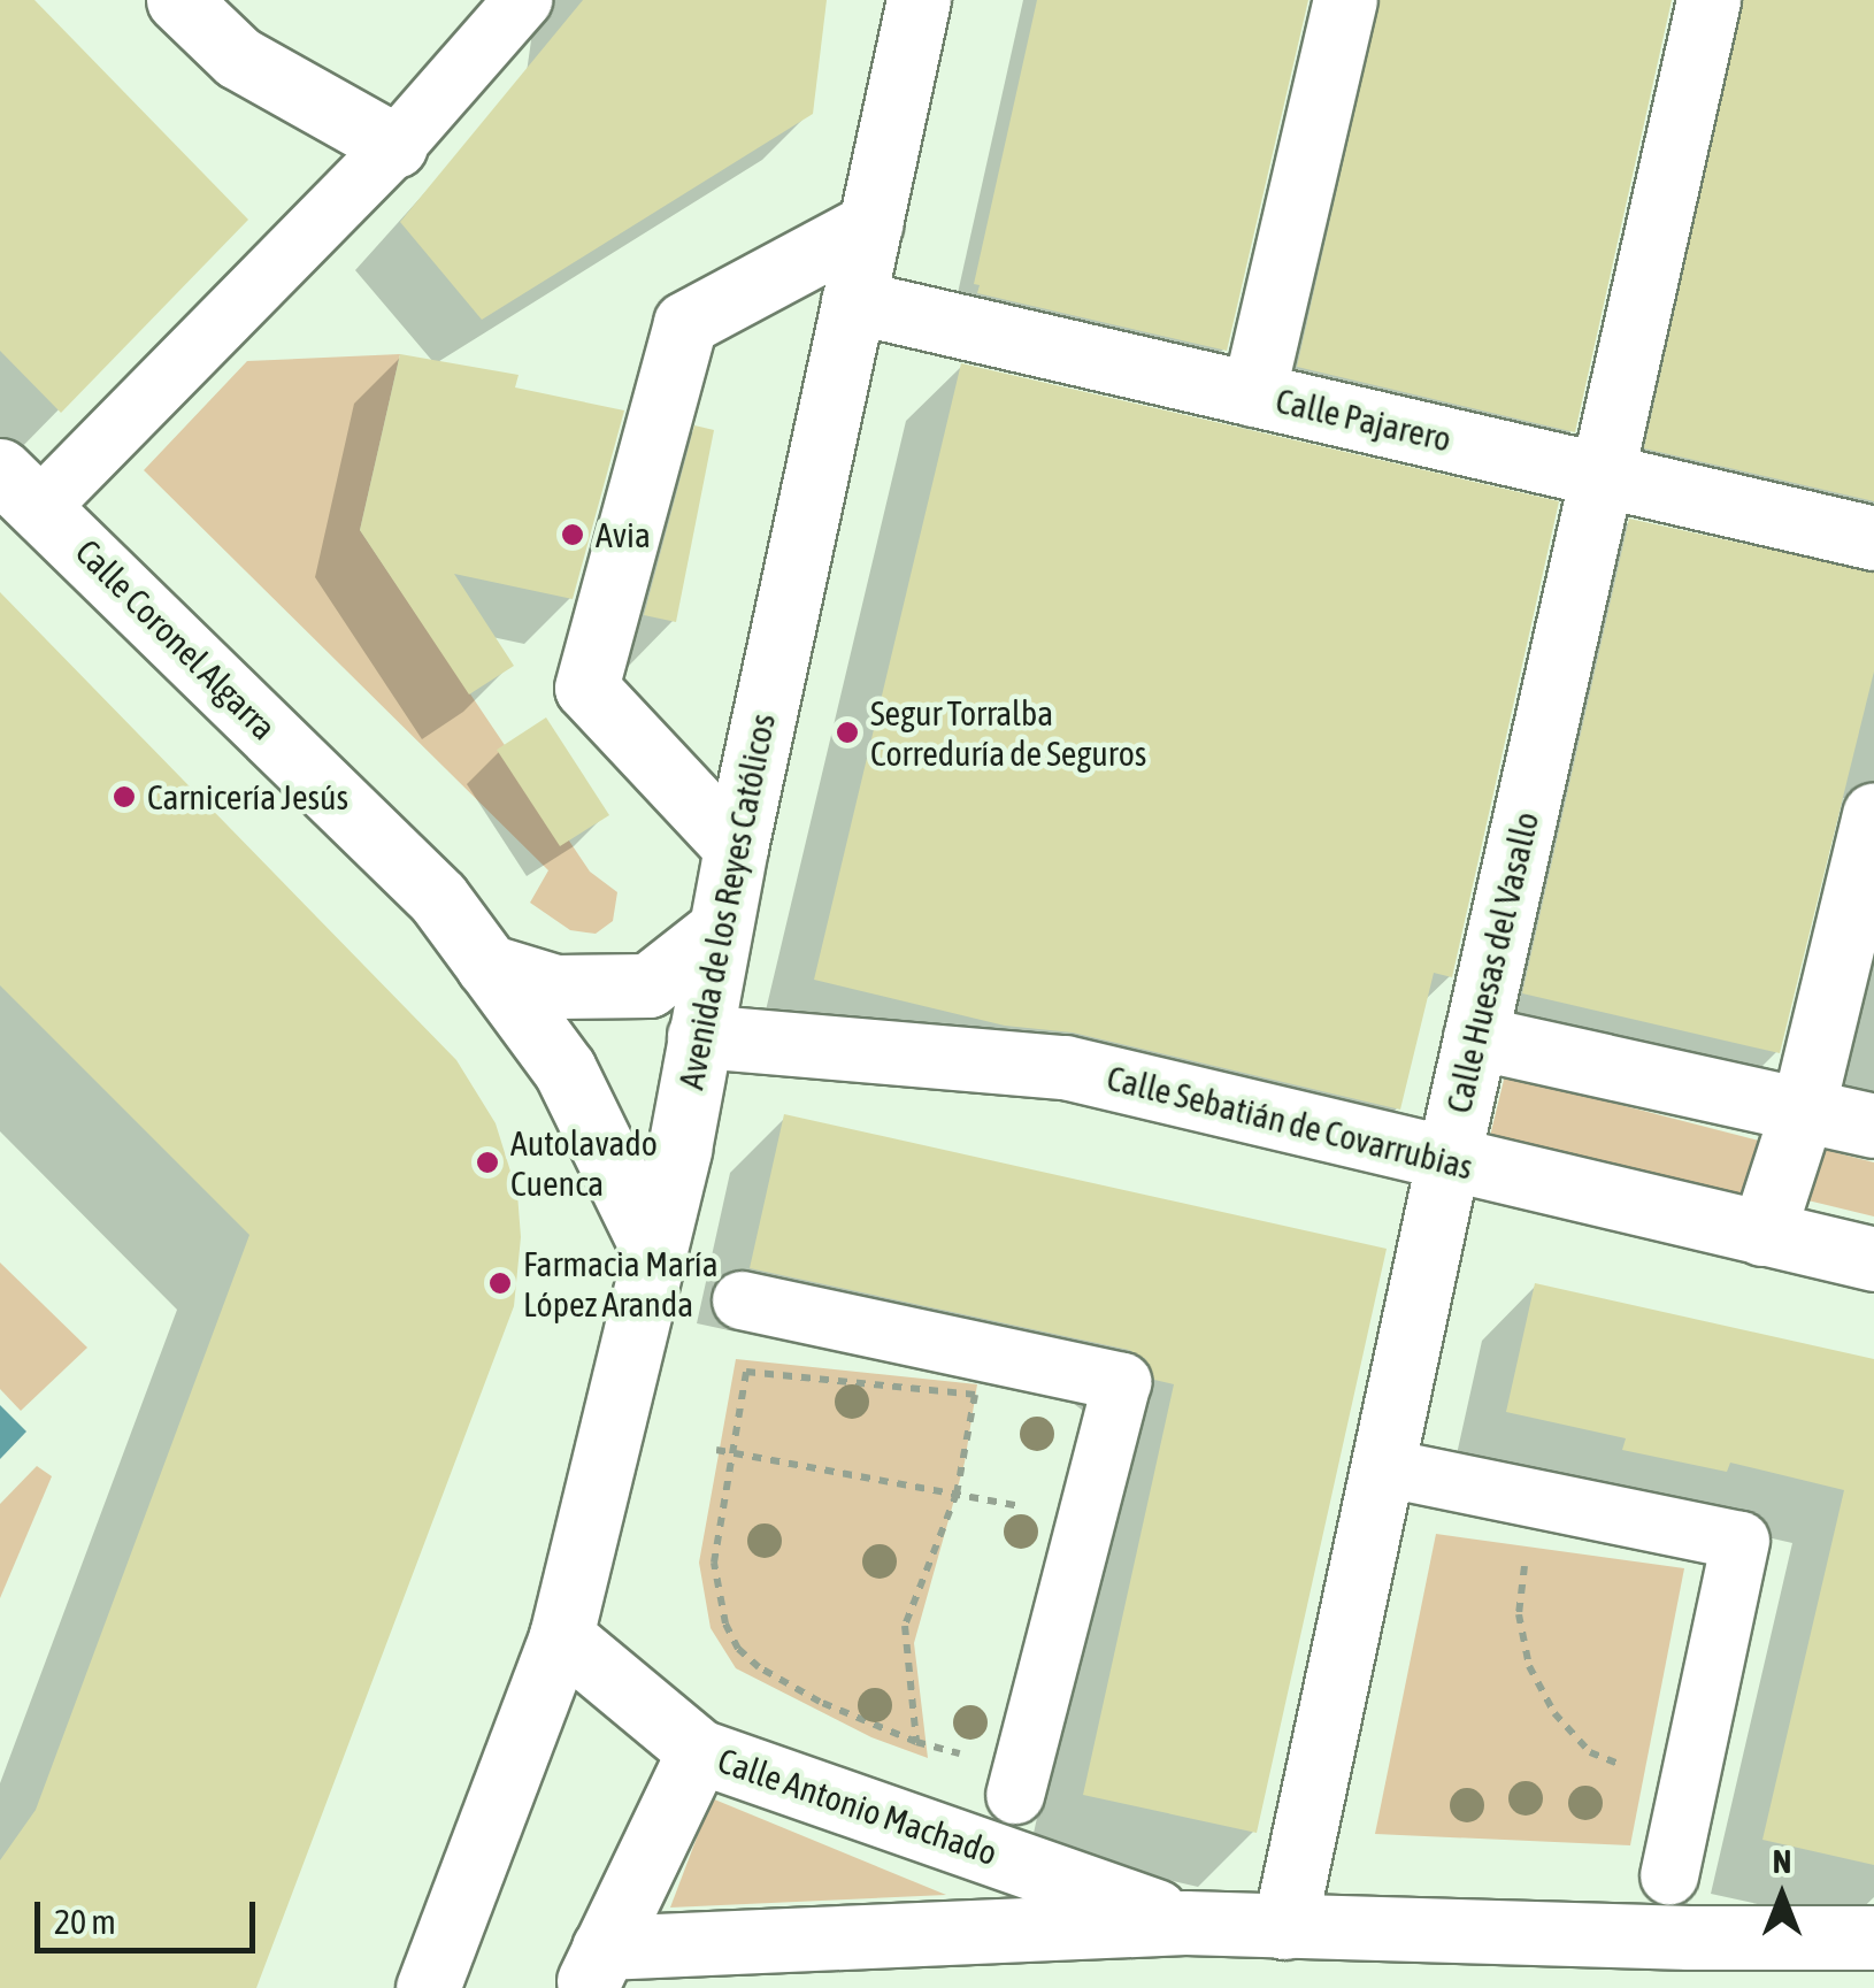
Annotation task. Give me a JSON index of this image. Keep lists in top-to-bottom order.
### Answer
{
  "streets": {
    "street": [
      "Calle Pajarero",
      "Calle Coronel Algarra",
      "Avenida de los Reyes Católicos",
      "Calle Huesas del Vasallo",
      "Calle Sebatián de Covarrubias",
      "Calle Antonio Machado"
    ]
  },
  "crossings": [
    ["Calle Pajarero", "Avenida de los Reyes Católicos"],
    ["Calle Pajarero", "Calle Huesas del Vasallo"],
    ["Calle Coronel Algarra", "Avenida de los Reyes Católicos"],
    ["Avenida de los Reyes Católicos", "Calle Sebatián de Covarrubias"],
    ["Avenida de los Reyes Católicos", "Calle Antonio Machado"],
    ["Calle Huesas del Vasallo", "Calle Sebatián de Covarrubias"],
    ["Calle Huesas del Vasallo", "Calle Antonio Machado"]
  ],
  "places": [
    "Avia",
    "Segur Torralba Correduría de Seguros",
    "Carnicería Jesús",
    "Autolavado Cuenca",
    "Farmacia María López Aranda"
  ],
  "scale_bar": "20 m",
  "north": "top"
}
